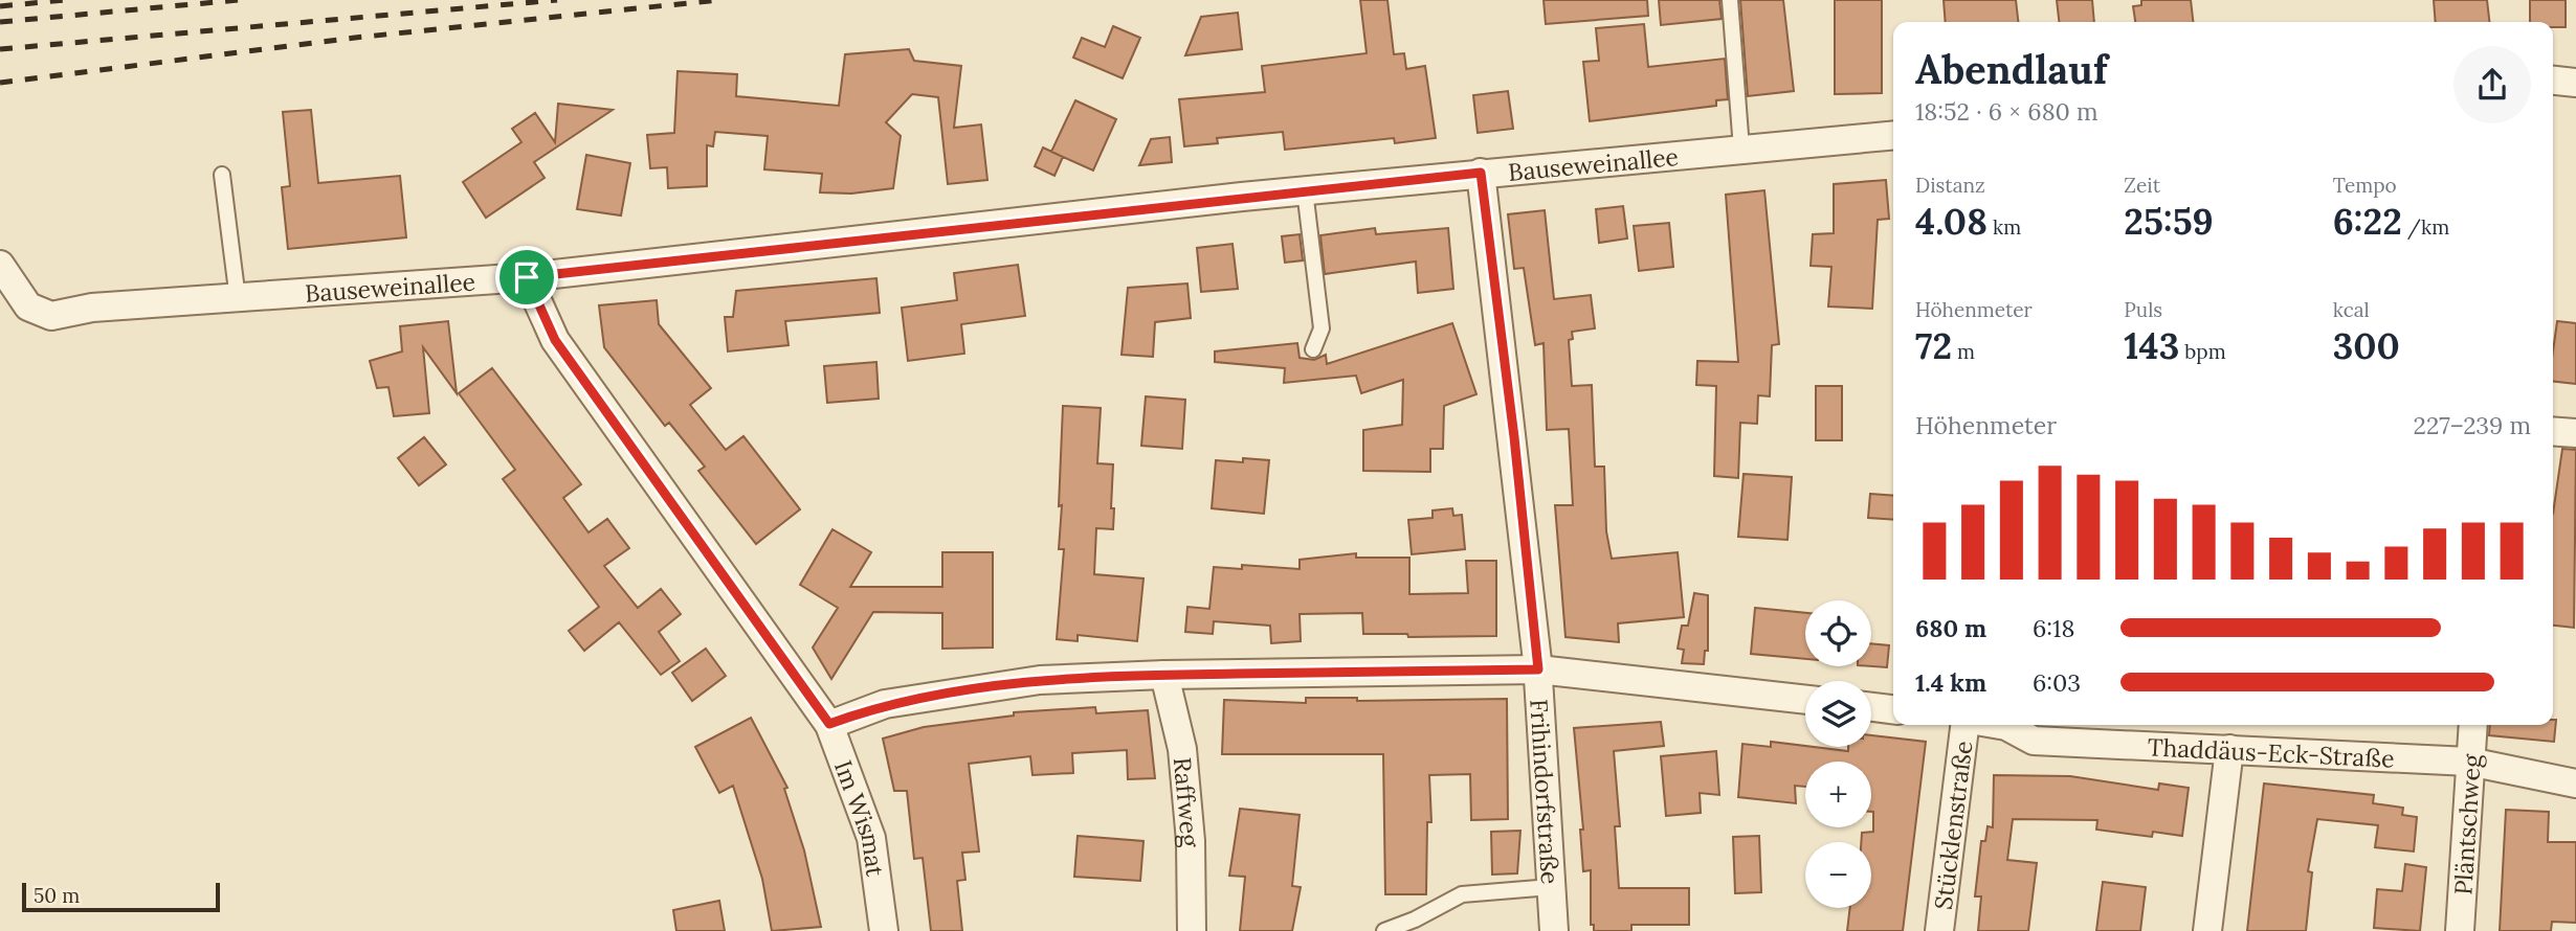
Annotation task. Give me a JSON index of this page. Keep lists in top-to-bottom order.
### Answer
{
  "streets": {
    "street": [
      "Bauseweinallee",
      "Thaddäus-Eck-Straße",
      "Frihindorfstraße",
      "Raffweg",
      "Im Wismat",
      "Stücklenstraße",
      "Pläntschweg"
    ]
  },
  "crossings": [
    ["Bauseweinallee", "Frihindorfstraße"],
    ["Bauseweinallee", "Im Wismat"],
    ["Thaddäus-Eck-Straße", "Pläntschweg"]
  ],
  "scale_bar": "50 m",
  "page": {
    "heading": ["Abendlauf", "18:52 · 6 × 680 m"],
    "stats": [
      ["Distanz", "4.08 km"],
      ["Zeit", "25:59"],
      ["Tempo", "6:22 /km"],
      ["Höhenmeter", "72 m"],
      ["Puls", "143 bpm"],
      ["kcal", "300"]
    ],
    "chart": ["Höhenmeter", "227–239 m"],
    "map_buttons": ["+", "−"],
    "list": [
      {
        "name": "680 m",
        "note": "6:18"
      },
      {
        "name": "1.4 km",
        "note": "6:03"
      }
    ],
    "scale": "50 m"
  }
}
